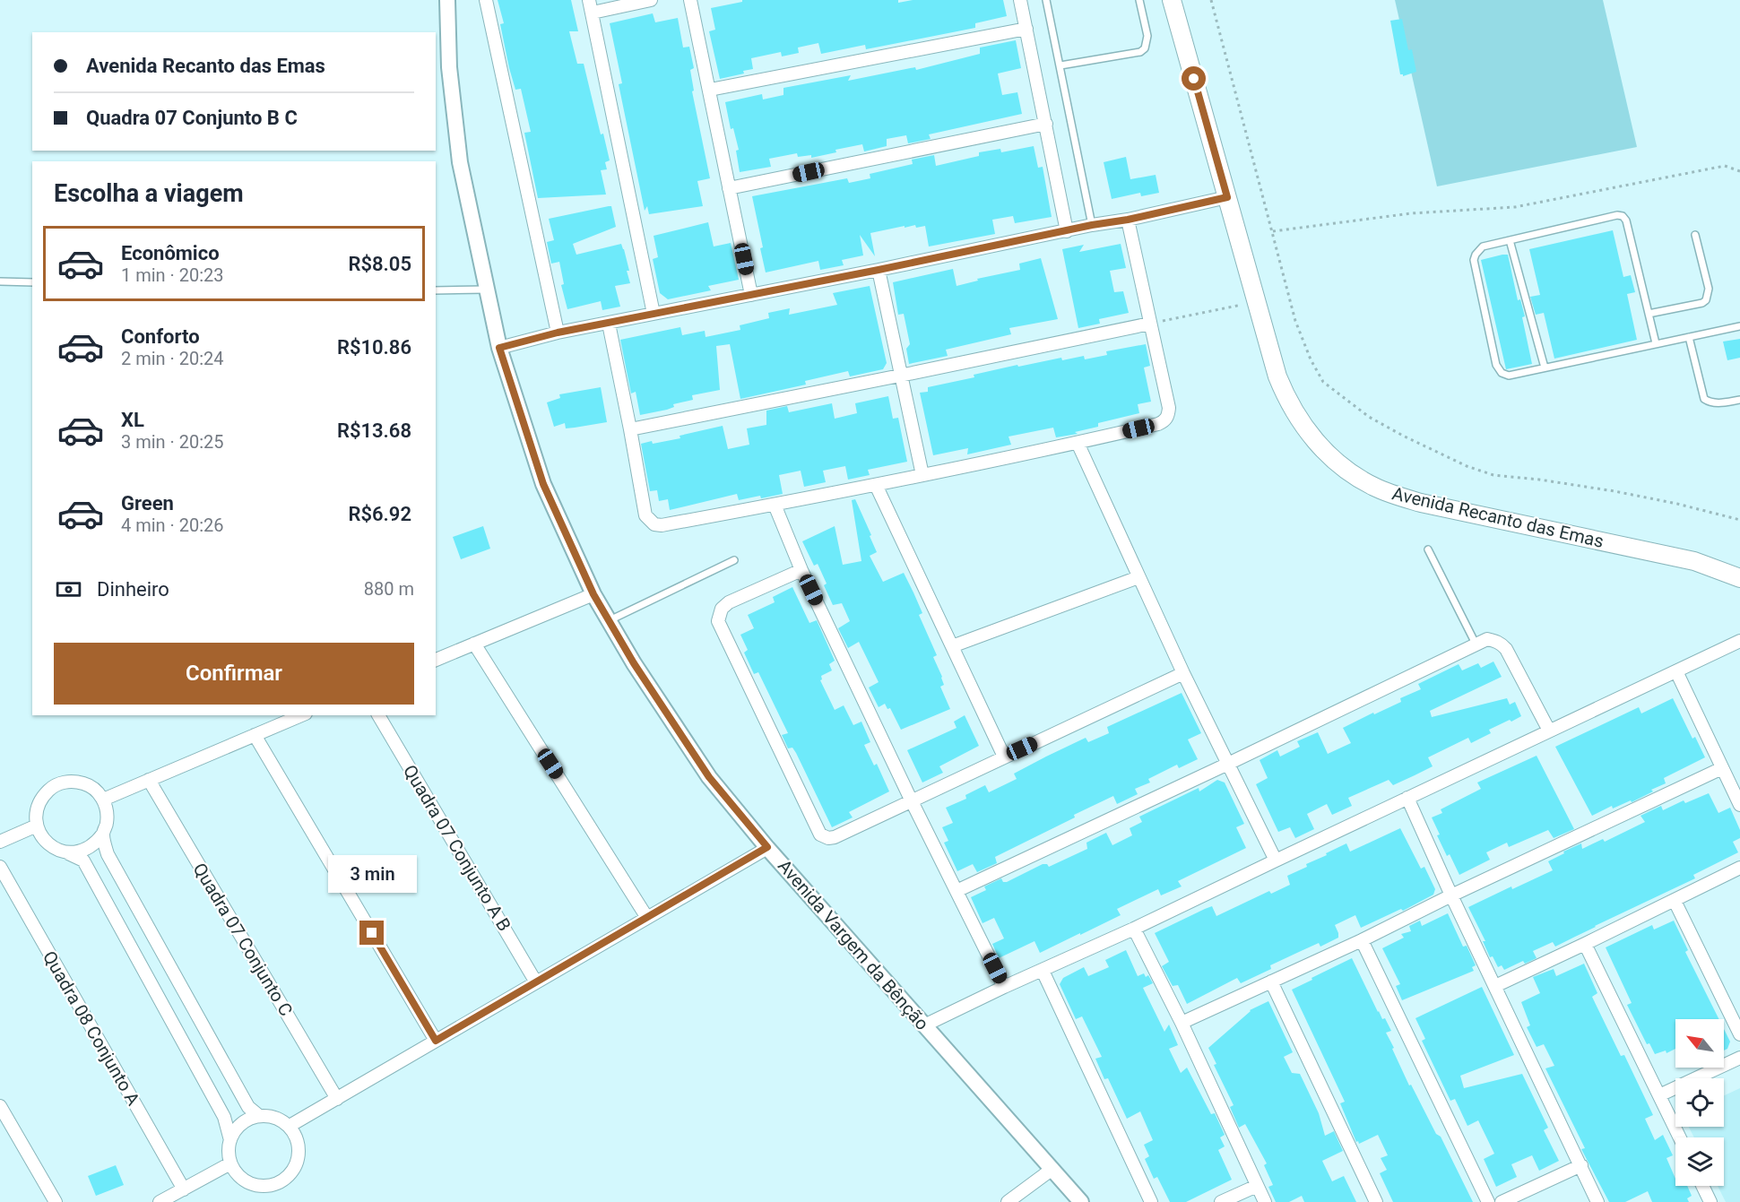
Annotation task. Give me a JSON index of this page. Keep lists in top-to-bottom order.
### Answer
{
  "streets": {
    "main road": ["Avenida Recanto das Emas"],
    "street": [
      "Quadra 07 Conjunto A B",
      "Quadra 07 Conjunto C",
      "Avenida Vargem da Bênção",
      "Quadra 08 Conjunto A"
    ]
  },
  "north": "top left",
  "page": {
    "banner": ["Avenida Recanto das Emas", "Quadra 07 Conjunto B C"],
    "heading": "Escolha a viagem",
    "list": [
      {
        "name": "Econômico",
        "note": "1 min · 20:23",
        "value": "R$8.05"
      },
      {
        "name": "Conforto",
        "note": "2 min · 20:24",
        "value": "R$10.86"
      },
      {
        "name": "XL",
        "note": "3 min · 20:25",
        "value": "R$13.68"
      },
      {
        "name": "Green",
        "note": "4 min · 20:26",
        "value": "R$6.92"
      }
    ],
    "pay": ["Dinheiro", "880 m"],
    "buttons": "Confirmar",
    "bubble": "3 min"
  }
}
